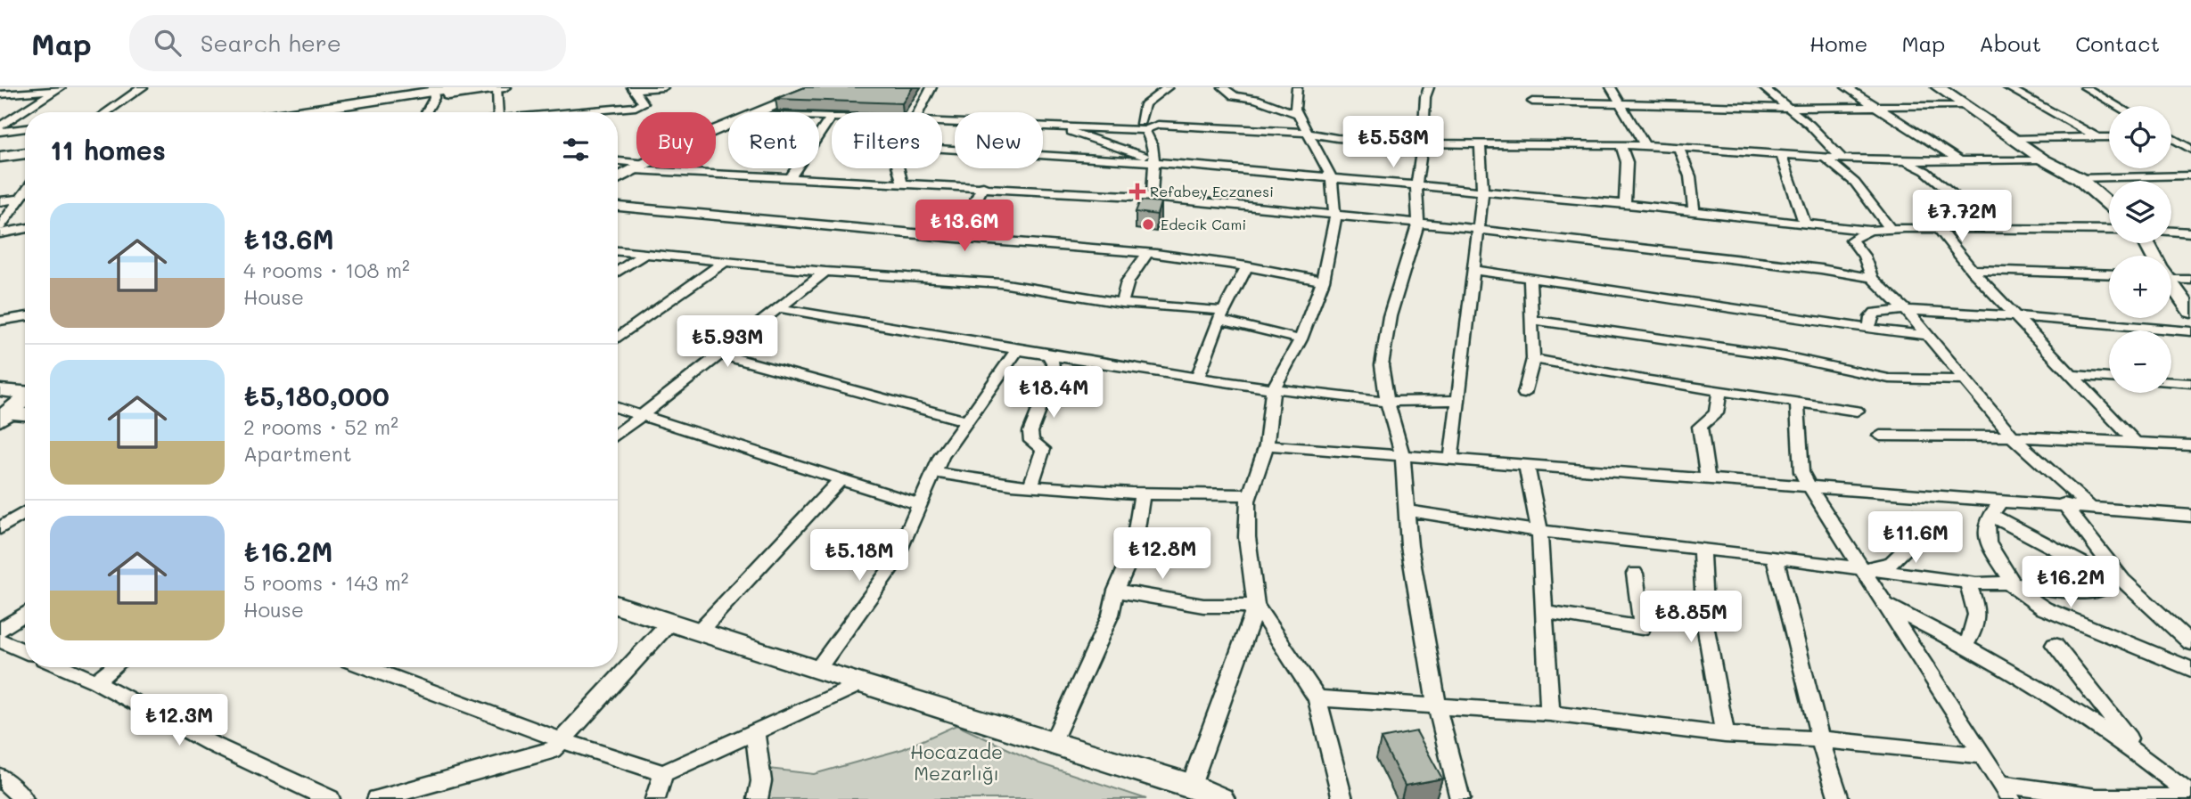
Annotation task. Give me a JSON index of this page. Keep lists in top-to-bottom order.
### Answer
{
  "parks": ["Hocazade Mezarlığı"],
  "places": {
    "health": ["Refabey Eczanesi"],
    "other": ["Edecik Cami"]
  },
  "page": {
    "header": "Map",
    "search": "Search here",
    "nav": [
      "Home",
      "Map",
      "About",
      "Contact"
    ],
    "map_buttons": ["+", "−"],
    "chip": [
      "Buy",
      "Rent",
      "Filters",
      "New"
    ],
    "heading": "11 homes",
    "price": [
      "₺5.53M",
      "₺7.72M",
      "₺13.6M",
      "₺5.93M",
      "₺18.4M",
      "₺11.6M",
      "₺12.8M",
      "₺5.18M",
      "₺16.2M",
      "₺8.85M",
      "₺12.3M"
    ],
    "list": [
      {
        "name": "₺13.6M",
        "note": "4 rooms · 108 m² · House"
      },
      {
        "name": "₺5,180,000",
        "note": "2 rooms · 52 m² · Apartment"
      },
      {
        "name": "₺16.2M",
        "note": "5 rooms · 143 m² · House"
      }
    ]
  }
}
